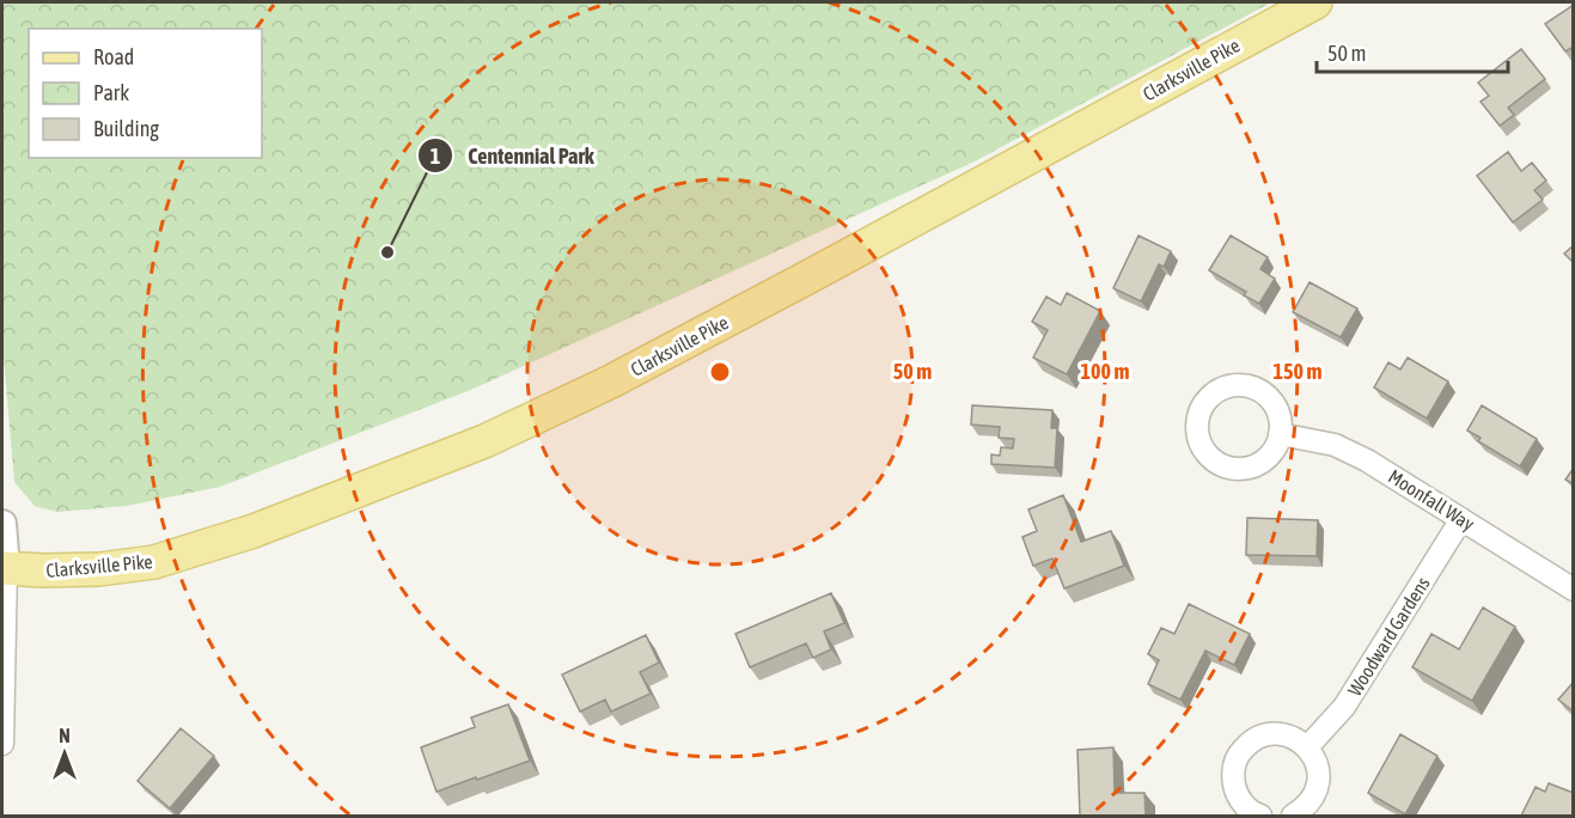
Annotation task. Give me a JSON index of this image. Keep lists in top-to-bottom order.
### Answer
{
  "streets": {
    "main road": ["Clarksville Pike"],
    "street": ["Moonfall Way", "Woodward Gardens"]
  },
  "crossings": [
    ["Moonfall Way", "Woodward Gardens"]
  ],
  "places": ["Centennial Park"],
  "legend": ["Road", "Park", "Building"],
  "scale_bar": "50 m",
  "north": "top",
  "rings": ["50 m", "100 m", "150 m"]
}
